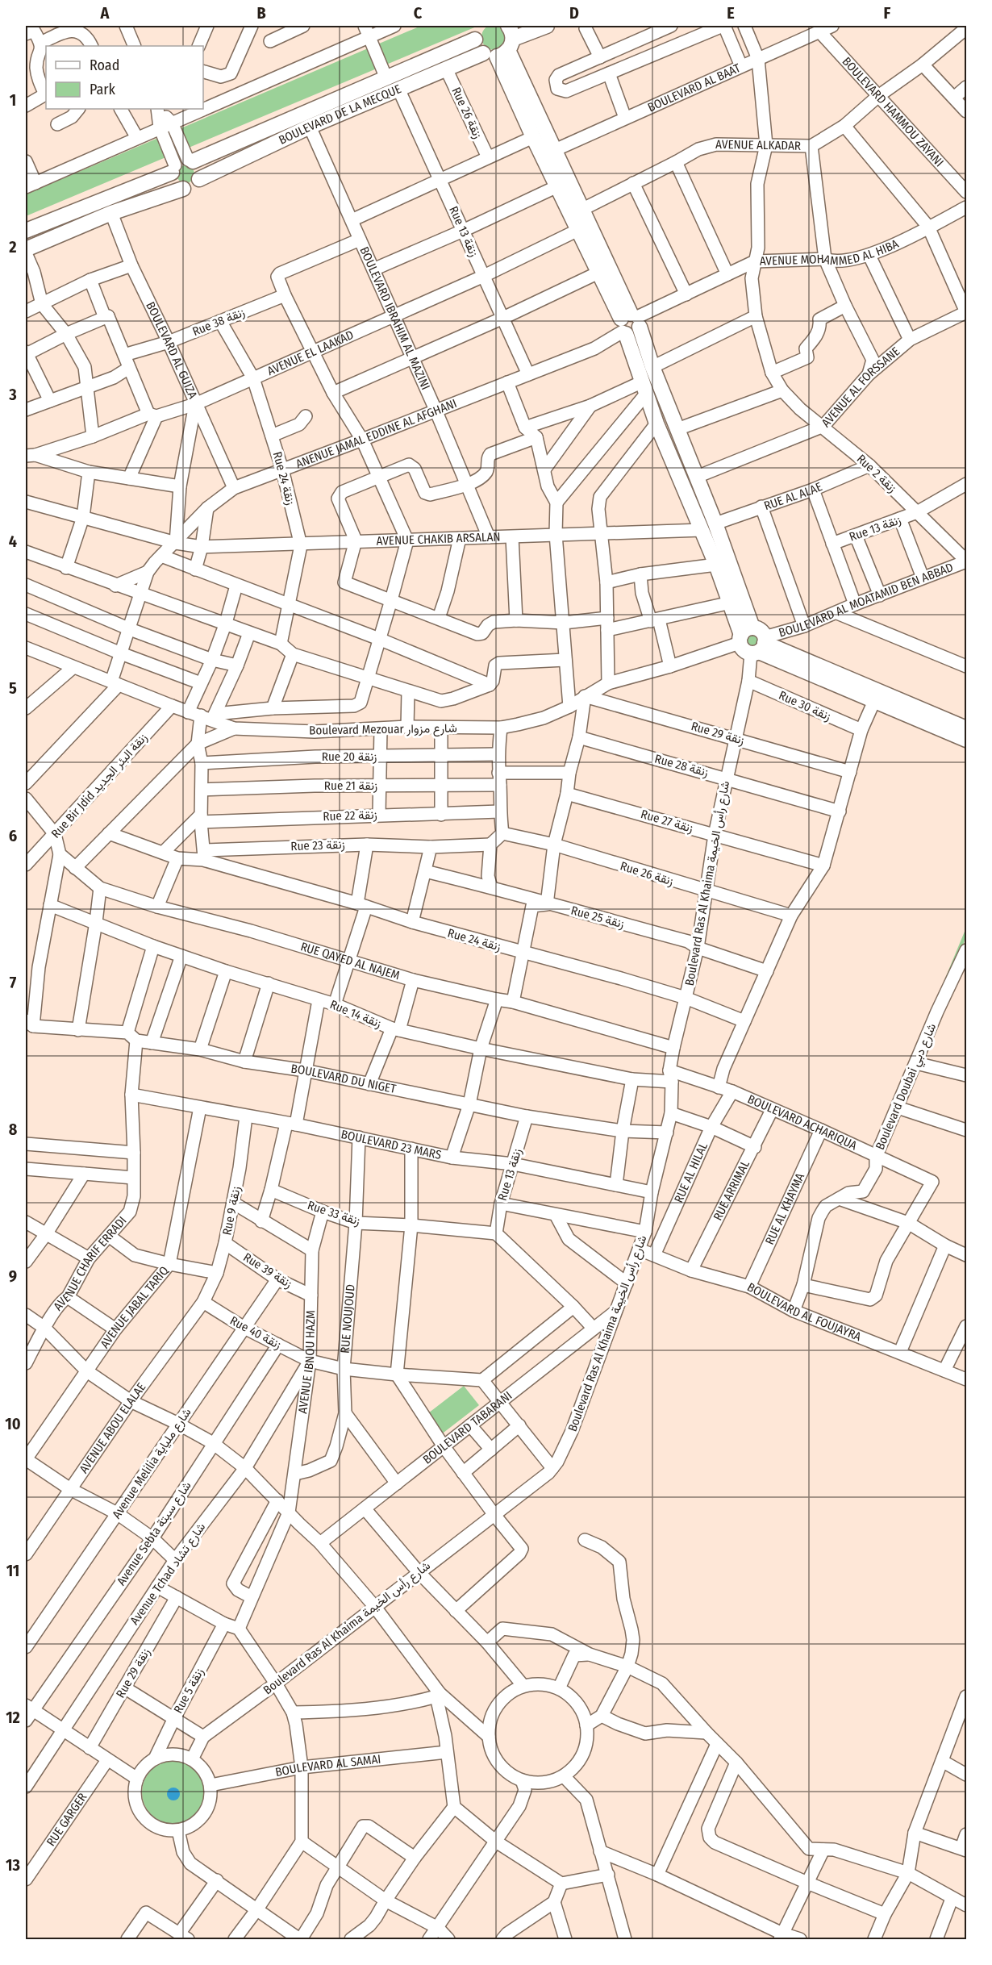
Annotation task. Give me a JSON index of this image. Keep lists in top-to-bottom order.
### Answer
{
  "streets": {
    "main road": ["BOULEVARD DE LA MECQUE"],
    "street": [
      "BOULEVARD AL BAAT",
      "BOULEVARD HAMMOU ZAYANI",
      "Rue 26 زنقة",
      "AVENUE ALKADAR",
      "Rue 13 زنقة",
      "AVENUE MOHAMMED AL HIBA",
      "BOULEVARD IBRAHIM AL MAZINI",
      "Rue 38 زنقة",
      "BOULEVARD AL GUIZA",
      "AVENUE EL LAAKAD",
      "AVENUE AL FORSSANE",
      "ANENUE JAMAL EDDINE AL AFGHANI",
      "Rue 2 زنقة",
      "Rue 24 زنقة",
      "RUE AL ALAE",
      "AVENUE CHAKIB ARSALAN",
      "BOULEVARD AL MOATAMID BEN ABBAD",
      "Rue 30 زنقة",
      "Boulevard Mezouar شارع مزوار",
      "Rue 29 زنقة",
      "Rue 20 زنقة",
      "Rue 28 زنقة",
      "Rue Bir Jdid زنقة البئر الجديد",
      "Rue 21 زنقة",
      "Rue 22 زنقة",
      "Rue 27 زنقة",
      "Rue 23 زنقة",
      "Boulevard Ras Al Khaima شارع رأس الخيمة",
      "Rue 25 زنقة",
      "RUE QAYED AL NAJEM",
      "Rue 14 زنقة",
      "BOULEVARD DU NIGET",
      "Boulevard Doubai شارع دبي",
      "BOULEVARD ACHARIQUA",
      "BOULEVARD 23 MARS",
      "RUE AL HILAL",
      "RUE ARRIMAL",
      "RUE AL KHAYMA",
      "Rue 9 زنقة",
      "Rue 33 زنقة",
      "AVENUE CHARIF ERRADI",
      "Rue 39 زنقة",
      "AVENUE JABAL TARIQ",
      "BOULEVARD AL FOUJAYRA",
      "RUE NOUJOUD",
      "Rue 40 زنقة",
      "AVENUE IBNOU HAZM",
      "AVENUE ABOU ELALAE",
      "BOULEVARD TABARANI",
      "Avenue Melilia شارع ملياية",
      "Avenue Sebta شارع سبتة",
      "Avenue Tchad شارع تشاد",
      "Rue 5 زنقة",
      "BOULEVARD AL SAMAI",
      "RUE GARGER"
    ]
  },
  "crossings": [
    ["BOULEVARD AL BAAT", "BOULEVARD HAMMOU ZAYANI"],
    ["BOULEVARD AL BAAT", "Rue 2 زنقة"],
    ["BOULEVARD HAMMOU ZAYANI", "AVENUE ALKADAR"],
    ["Rue 26 زنقة", "BOULEVARD DE LA MECQUE"],
    ["Rue 26 زنقة", "Boulevard Ras Al Khaima شارع رأس الخيمة"],
    ["BOULEVARD DE LA MECQUE", "Rue 13 زنقة"],
    ["BOULEVARD DE LA MECQUE", "BOULEVARD IBRAHIM AL MAZINI"],
    ["AVENUE ALKADAR", "Rue 2 زنقة"],
    ["Rue 13 زنقة", "AVENUE EL LAAKAD"],
    ["Rue 13 زنقة", "ANENUE JAMAL EDDINE AL AFGHANI"],
    ["Rue 13 زنقة", "Rue 2 زنقة"],
    ["Rue 13 زنقة", "BOULEVARD DU NIGET"],
    ["Rue 13 زنقة", "BOULEVARD 23 MARS"],
    ["Rue 13 زنقة", "Rue 33 زنقة"],
    ["AVENUE MOHAMMED AL HIBA", "ANENUE JAMAL EDDINE AL AFGHANI"],
    ["AVENUE MOHAMMED AL HIBA", "Rue 2 زنقة"],
    ["BOULEVARD IBRAHIM AL MAZINI", "AVENUE EL LAAKAD"],
    ["BOULEVARD IBRAHIM AL MAZINI", "ANENUE JAMAL EDDINE AL AFGHANI"],
    ["BOULEVARD IBRAHIM AL MAZINI", "AVENUE CHAKIB ARSALAN"],
    ["Rue 38 زنقة", "BOULEVARD AL GUIZA"],
    ["Rue 38 زنقة", "Rue 24 زنقة"],
    ["BOULEVARD AL GUIZA", "AVENUE EL LAAKAD"],
    ["BOULEVARD AL GUIZA", "ANENUE JAMAL EDDINE AL AFGHANI"],
    ["AVENUE EL LAAKAD", "Rue 24 زنقة"],
    ["AVENUE AL FORSSANE", "Rue 2 زنقة"],
    ["ANENUE JAMAL EDDINE AL AFGHANI", "Rue 24 زنقة"],
    ["ANENUE JAMAL EDDINE AL AFGHANI", "AVENUE CHAKIB ARSALAN"],
    ["Rue 2 زنقة", "RUE AL ALAE"],
    ["Rue 2 زنقة", "BOULEVARD AL MOATAMID BEN ABBAD"],
    ["Rue 24 زنقة", "AVENUE CHAKIB ARSALAN"],
    ["Rue 24 زنقة", "Rue 23 زنقة"],
    ["Rue 24 زنقة", "Boulevard Ras Al Khaima شارع رأس الخيمة"],
    ["RUE AL ALAE", "AVENUE CHAKIB ARSALAN"],
    ["BOULEVARD AL MOATAMID BEN ABBAD", "Boulevard Ras Al Khaima شارع رأس الخيمة"],
    ["Rue 30 زنقة", "Boulevard Ras Al Khaima شارع رأس الخيمة"],
    ["Boulevard Mezouar شارع مزوار", "Rue 29 زنقة"],
    ["Boulevard Mezouar شارع مزوار", "Rue Bir Jdid زنقة البئر الجديد"],
    ["Rue 29 زنقة", "Boulevard Ras Al Khaima شارع رأس الخيمة"],
    ["Rue 28 زنقة", "Boulevard Ras Al Khaima شارع رأس الخيمة"],
    ["Rue 27 زنقة", "Boulevard Ras Al Khaima شارع رأس الخيمة"],
    ["Boulevard Ras Al Khaima شارع رأس الخيمة", "Rue 25 زنقة"],
    ["Boulevard Ras Al Khaima شارع رأس الخيمة", "RUE QAYED AL NAJEM"],
    ["Boulevard Ras Al Khaima شارع رأس الخيمة", "Rue 14 زنقة"],
    ["Boulevard Ras Al Khaima شارع رأس الخيمة", "BOULEVARD DU NIGET"],
    ["Boulevard Ras Al Khaima شارع رأس الخيمة", "BOULEVARD ACHARIQUA"],
    ["Boulevard Ras Al Khaima شارع رأس الخيمة", "BOULEVARD 23 MARS"],
    ["Boulevard Ras Al Khaima شارع رأس الخيمة", "BOULEVARD AL FOUJAYRA"],
    ["Boulevard Ras Al Khaima شارع رأس الخيمة", "BOULEVARD TABARANI"],
    ["Boulevard Ras Al Khaima شارع رأس الخيمة", "Rue 5 زنقة"],
    ["Boulevard Ras Al Khaima شارع رأس الخيمة", "BOULEVARD AL SAMAI"],
    ["Rue 14 زنقة", "BOULEVARD ACHARIQUA"],
    ["Rue 14 زنقة", "AVENUE CHARIF ERRADI"],
    ["BOULEVARD DU NIGET", "AVENUE CHARIF ERRADI"],
    ["Boulevard Doubai شارع دبي", "BOULEVARD ACHARIQUA"],
    ["Boulevard Doubai شارع دبي", "BOULEVARD AL FOUJAYRA"],
    ["BOULEVARD ACHARIQUA", "RUE AL HILAL"],
    ["BOULEVARD ACHARIQUA", "RUE ARRIMAL"],
    ["BOULEVARD ACHARIQUA", "RUE AL KHAYMA"],
    ["BOULEVARD 23 MARS", "Rue 9 زنقة"],
    ["BOULEVARD 23 MARS", "AVENUE CHARIF ERRADI"],
    ["BOULEVARD 23 MARS", "AVENUE JABAL TARIQ"],
    ["BOULEVARD 23 MARS", "RUE NOUJOUD"],
    ["RUE AL HILAL", "BOULEVARD AL FOUJAYRA"],
    ["RUE ARRIMAL", "BOULEVARD AL FOUJAYRA"],
    ["RUE AL KHAYMA", "BOULEVARD AL FOUJAYRA"],
    ["Rue 9 زنقة", "Rue 39 زنقة"],
    ["Rue 9 زنقة", "Rue 40 زنقة"],
    ["Rue 9 زنقة", "AVENUE ABOU ELALAE"],
    ["Rue 33 زنقة", "RUE NOUJOUD"],
    ["Rue 33 زنقة", "AVENUE IBNOU HAZM"],
    ["Rue 39 زنقة", "AVENUE IBNOU HAZM"],
    ["Rue 39 زنقة", "Avenue Melilia شارع ملياية"],
    ["RUE NOUJOUD", "Rue 40 زنقة"],
    ["RUE NOUJOUD", "AVENUE IBNOU HAZM"],
    ["Rue 40 زنقة", "AVENUE IBNOU HAZM"],
    ["Rue 40 زنقة", "AVENUE ABOU ELALAE"],
    ["Rue 40 زنقة", "Avenue Melilia شارع ملياية"],
    ["Rue 40 زنقة", "Avenue Sebta شارع سبتة"],
    ["Rue 40 زنقة", "Avenue Tchad شارع تشاد"],
    ["AVENUE IBNOU HAZM", "Avenue Tchad شارع تشاد"],
    ["Rue 5 زنقة", "BOULEVARD AL SAMAI"]
  ],
  "legend": ["Road", "Park"],
  "grid": {
    "columns": [
      "A",
      "B",
      "C",
      "D",
      "E",
      "F"
    ],
    "rows": [
      "1",
      "2",
      "3",
      "4",
      "5",
      "6",
      "7",
      "8",
      "9",
      "10",
      "11",
      "12",
      "13"
    ]
  }
}
